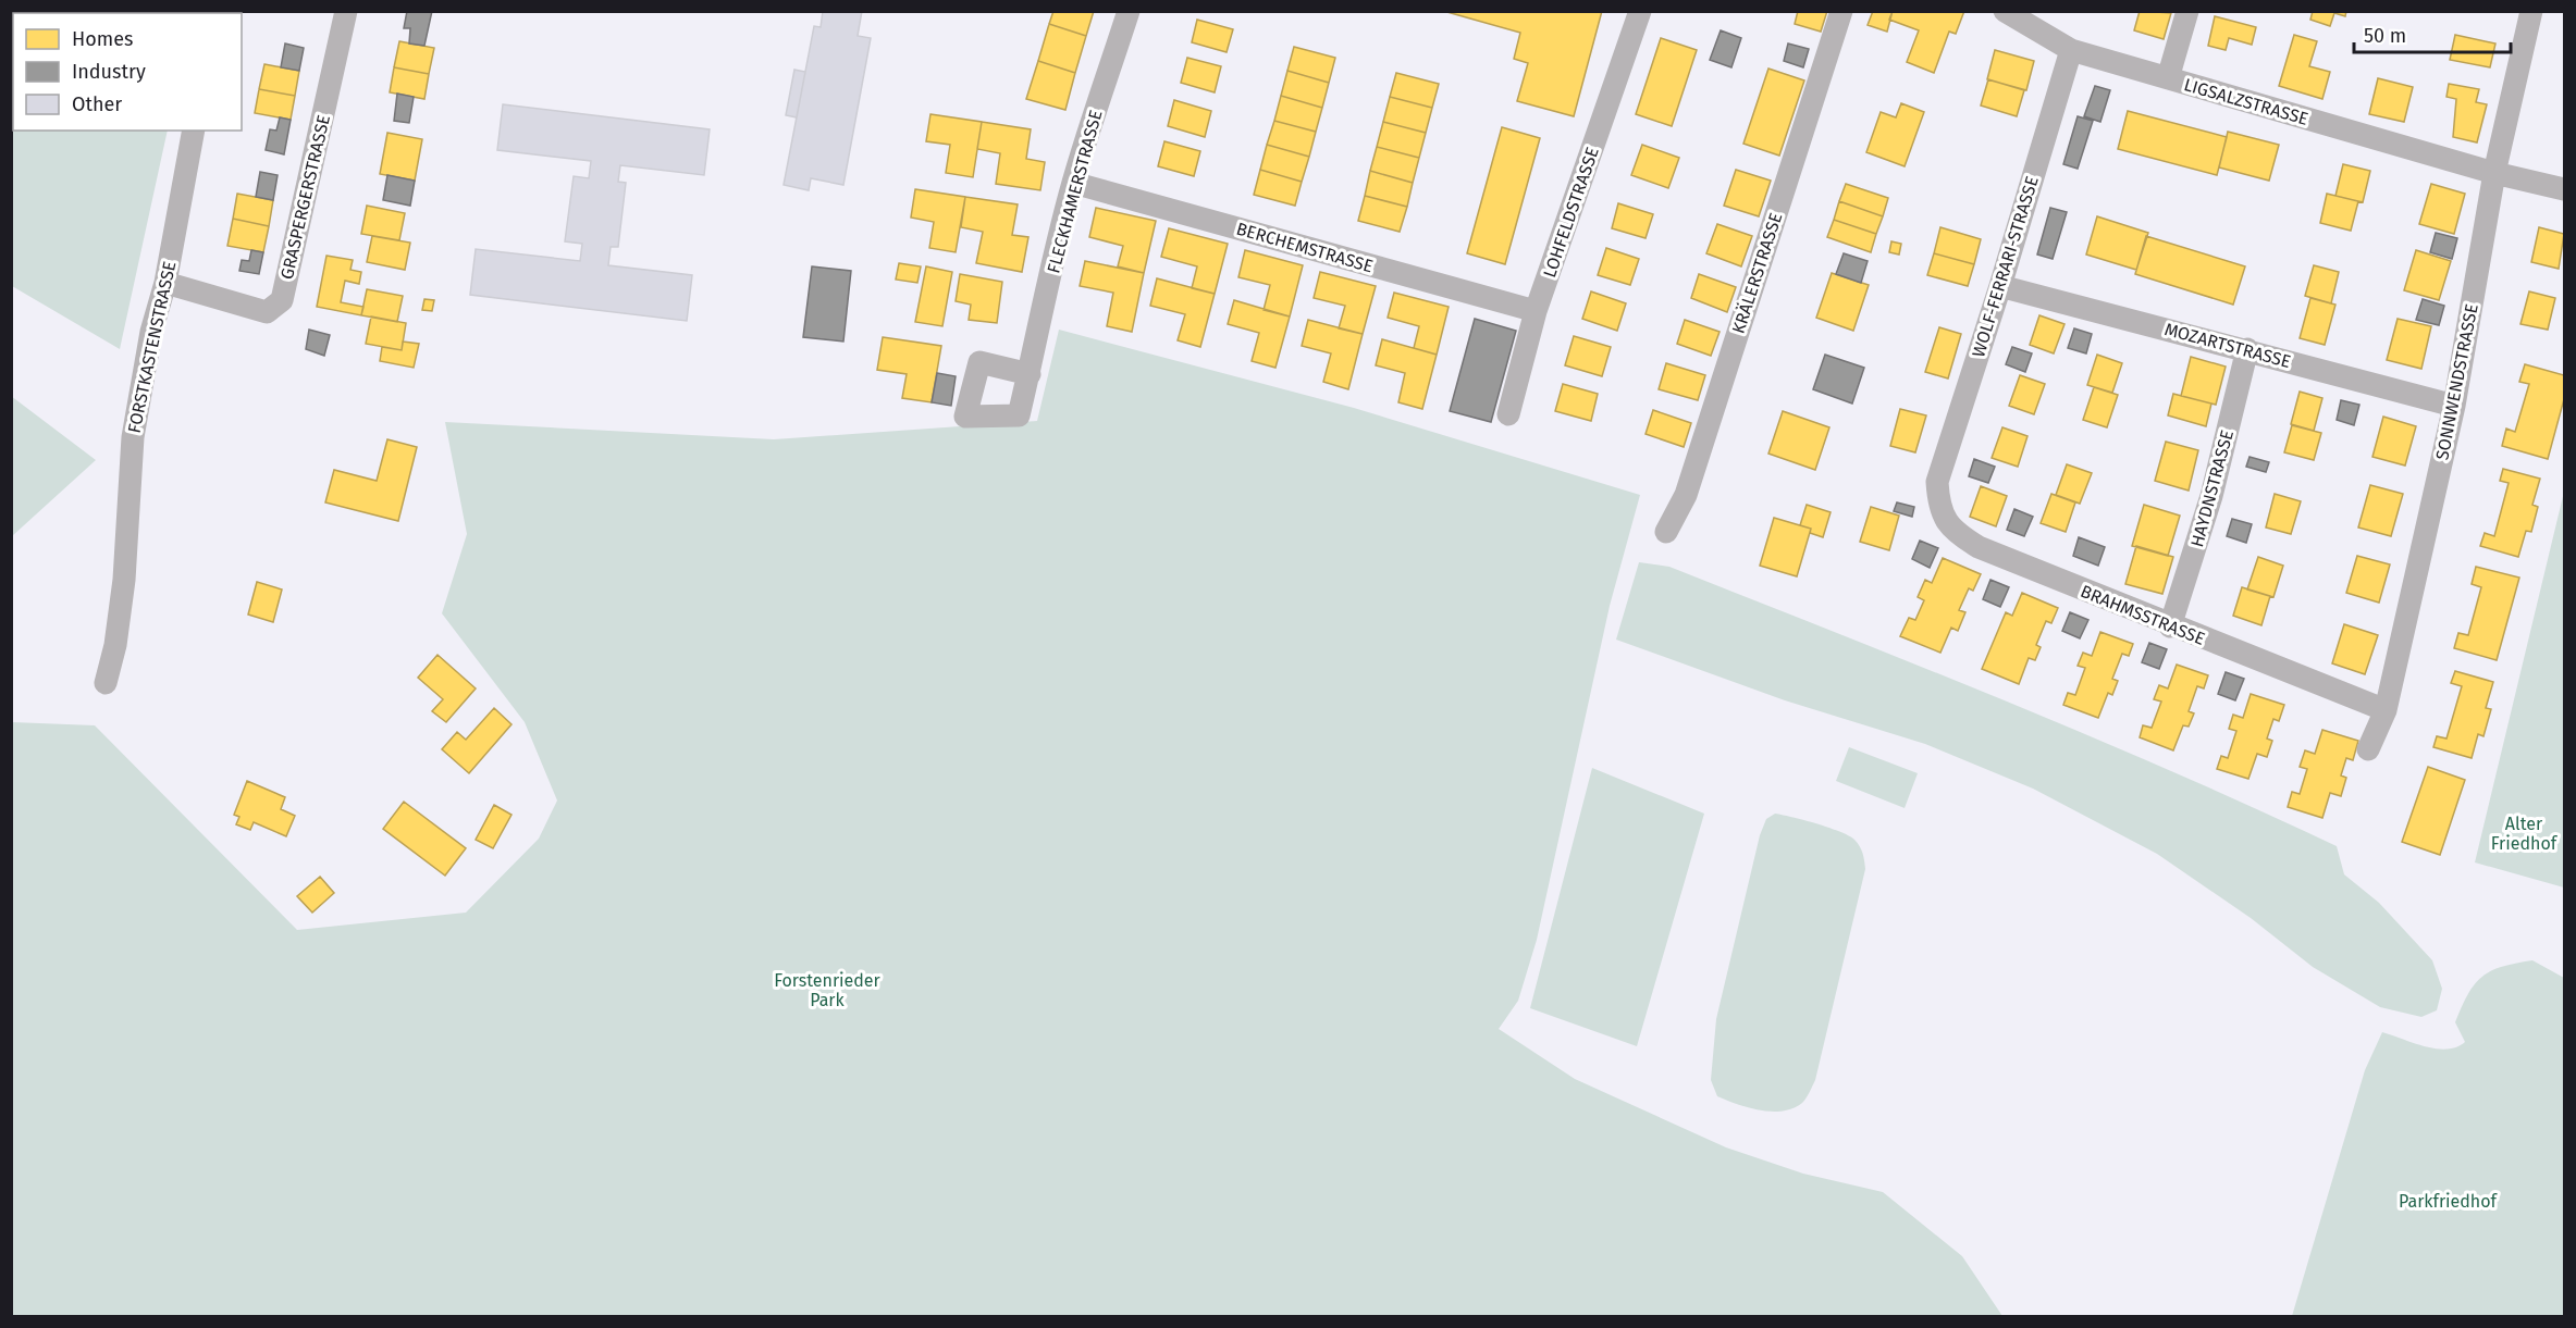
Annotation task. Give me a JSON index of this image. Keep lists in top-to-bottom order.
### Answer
{
  "streets": {
    "street": [
      "LIGSALZSTRASSE",
      "FLECKHAMERSTRASSE",
      "GRASPERGERSTRASSE",
      "LOHFELDSTRASSE",
      "BERCHEMSTRASSE",
      "WOLF-FERRARI-STRASSE",
      "KRÄLERSTRASSE",
      "MOZARTSTRASSE",
      "FORSTKASTENSTRASSE",
      "SONNWENDSTRASSE",
      "HAYDNSTRASSE",
      "BRAHMSSTRASSE"
    ]
  },
  "crossings": [
    ["LIGSALZSTRASSE", "WOLF-FERRARI-STRASSE"],
    ["LIGSALZSTRASSE", "SONNWENDSTRASSE"],
    ["FLECKHAMERSTRASSE", "BERCHEMSTRASSE"],
    ["GRASPERGERSTRASSE", "FORSTKASTENSTRASSE"],
    ["LOHFELDSTRASSE", "BERCHEMSTRASSE"],
    ["WOLF-FERRARI-STRASSE", "MOZARTSTRASSE"],
    ["WOLF-FERRARI-STRASSE", "BRAHMSSTRASSE"],
    ["MOZARTSTRASSE", "SONNWENDSTRASSE"],
    ["MOZARTSTRASSE", "HAYDNSTRASSE"],
    ["SONNWENDSTRASSE", "BRAHMSSTRASSE"],
    ["HAYDNSTRASSE", "BRAHMSSTRASSE"]
  ],
  "parks": ["Alter Friedhof", "Forstenrieder Park", "Parkfriedhof"],
  "legend": ["Homes", "Industry", "Other"],
  "scale_bar": "50 m"
}
